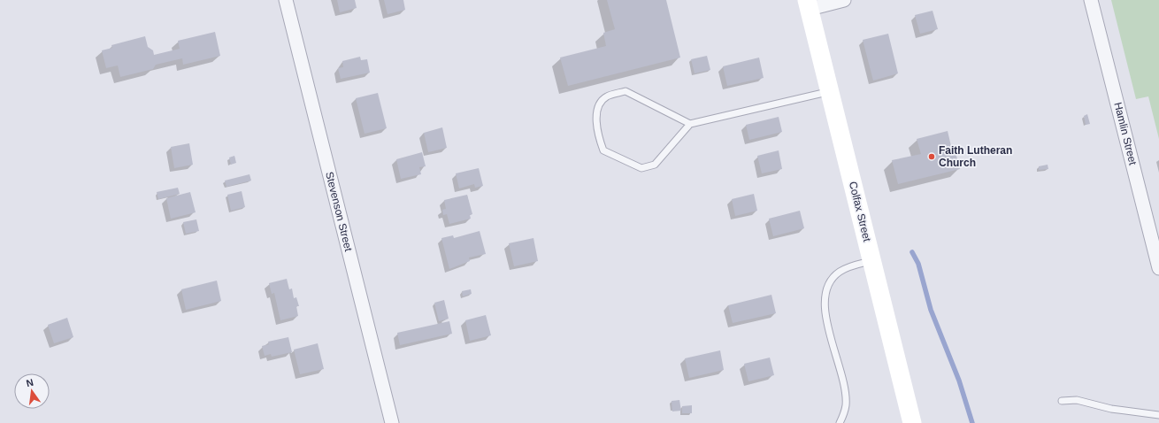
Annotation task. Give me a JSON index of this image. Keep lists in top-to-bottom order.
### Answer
{
  "streets": {
    "street": ["Hamlin Street", "Stevenson Street", "Colfax Street"]
  },
  "places": ["Faith Lutheran Church"],
  "north": "top"
}
